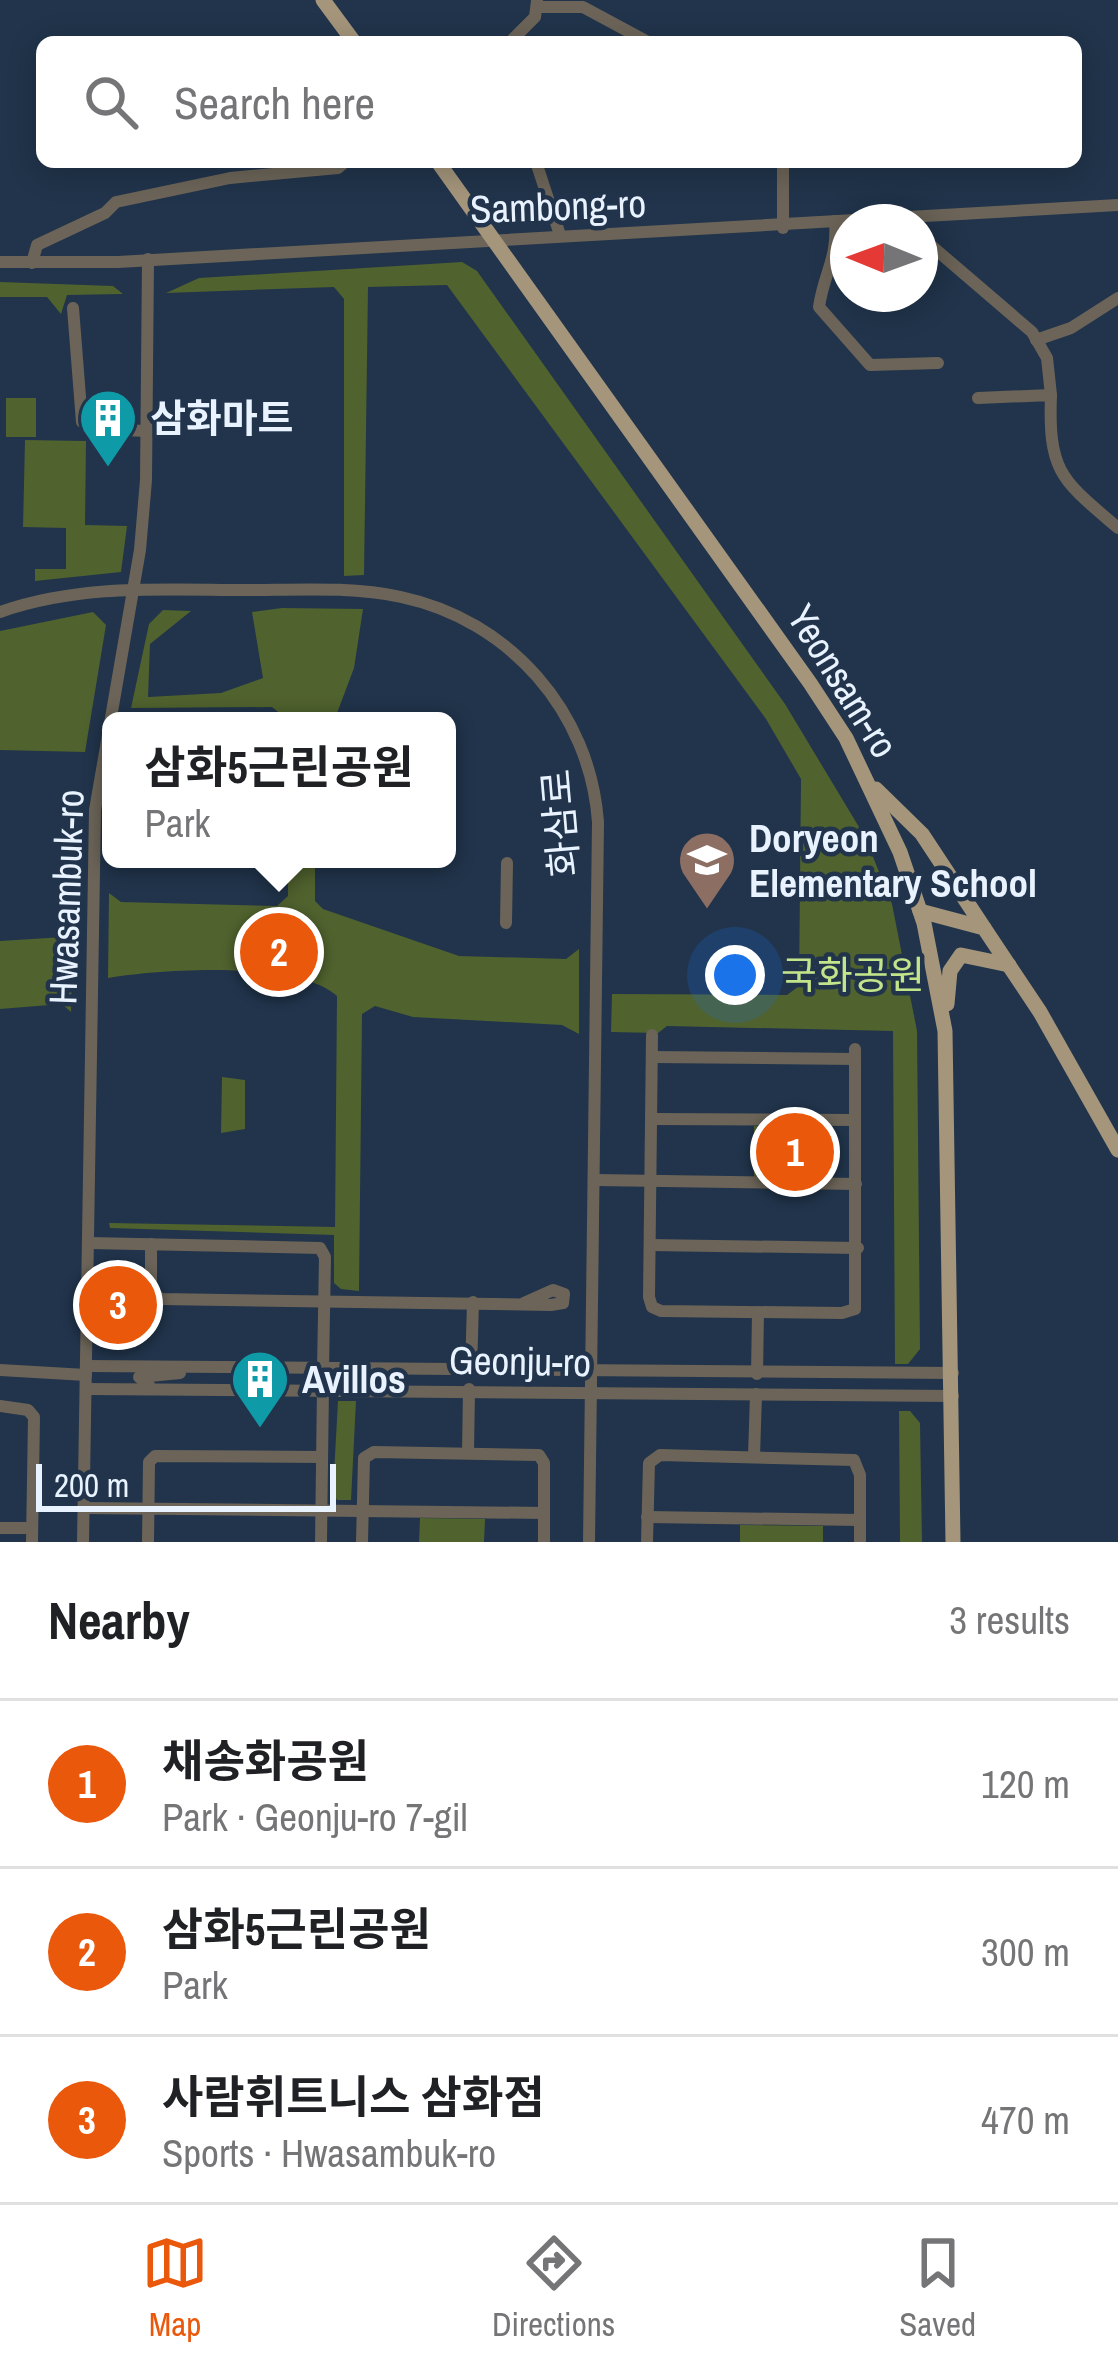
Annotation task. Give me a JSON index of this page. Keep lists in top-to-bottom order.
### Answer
{
  "streets": {
    "main road": ["Yeonsam-ro"],
    "street": [
      "Sambong-ro",
      "화삼로",
      "Hwasambuk-ro",
      "Geonju-ro"
    ]
  },
  "crossings": [
    ["Sambong-ro", "Yeonsam-ro"],
    ["Sambong-ro", "Hwasambuk-ro"],
    ["Yeonsam-ro", "Geonju-ro"],
    ["화삼로", "Hwasambuk-ro"],
    ["화삼로", "Geonju-ro"],
    ["Hwasambuk-ro", "Geonju-ro"]
  ],
  "parks": ["국화공원"],
  "places": {
    "building": ["삼화마트", "Avillos"],
    "school or university": ["Doryeon Elementary School"]
  },
  "scale_bar": "200 m",
  "north": "left",
  "page": {
    "search": "Search here",
    "popup": ["삼화5근린공원", "Park"],
    "pins": ["2", "1", "3"],
    "scale": "200 m",
    "heading": ["Nearby", "3 results"],
    "list": [
      {
        "mark": "1",
        "name": "채송화공원",
        "note": "Park · Geonju-ro 7-gil",
        "value": "120 m"
      },
      {
        "mark": "2",
        "name": "삼화5근린공원",
        "note": "Park",
        "value": "300 m"
      },
      {
        "mark": "3",
        "name": "사람휘트니스 삼화점",
        "note": "Sports · Hwasambuk-ro",
        "value": "470 m"
      }
    ],
    "nav": ["Map", "Directions", "Saved"]
  }
}
